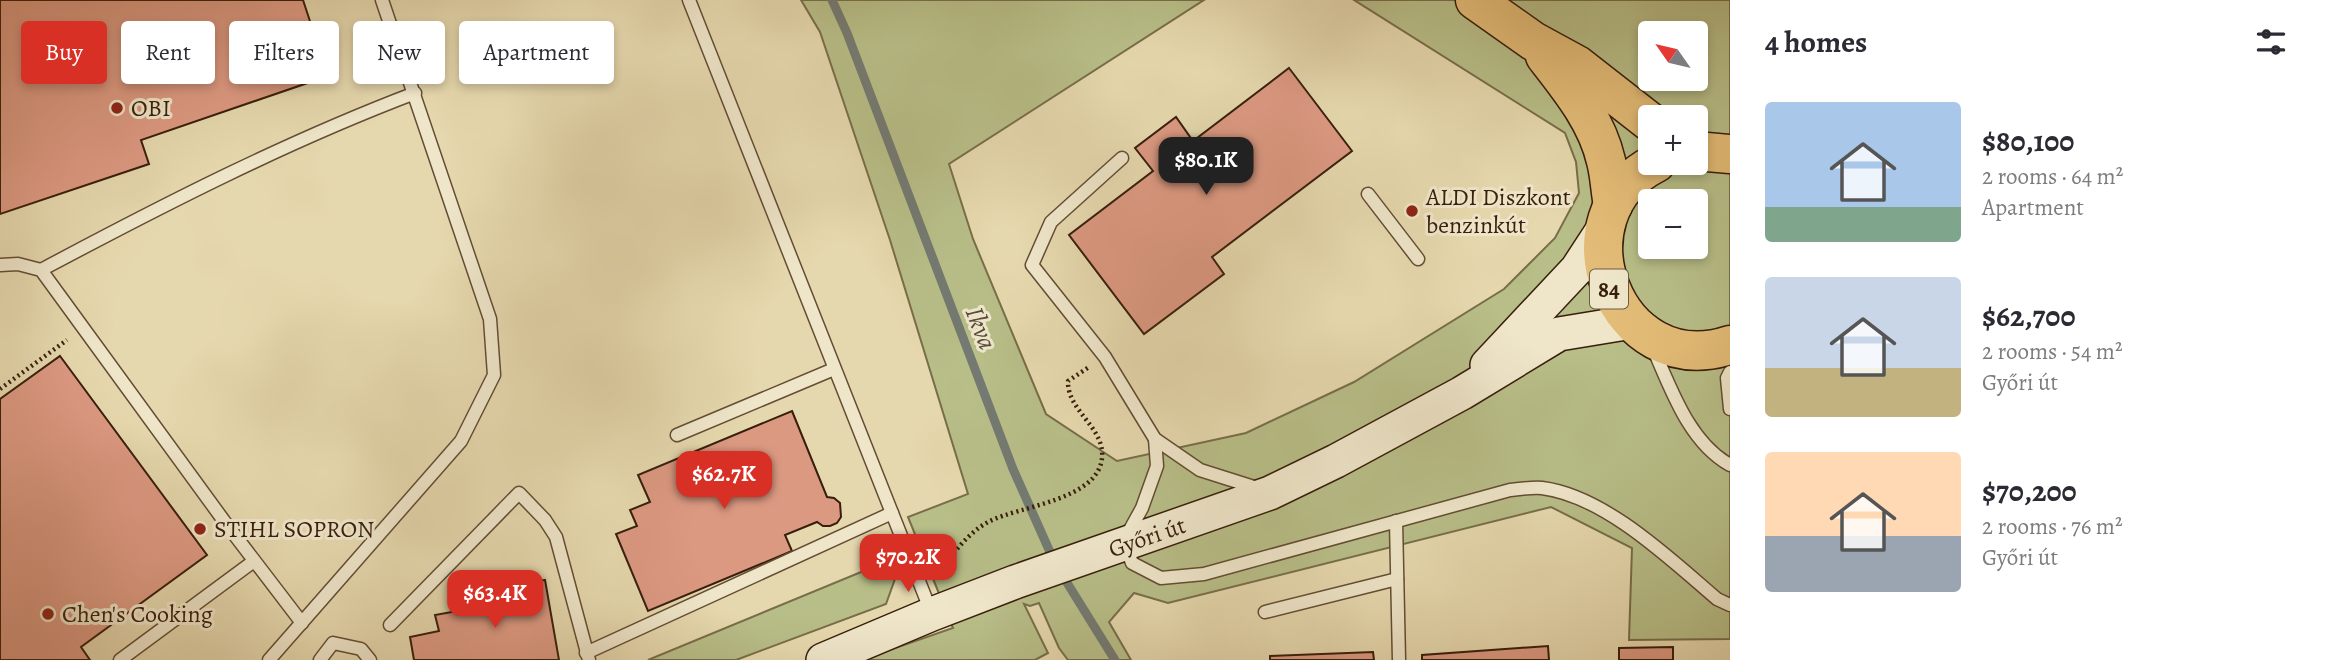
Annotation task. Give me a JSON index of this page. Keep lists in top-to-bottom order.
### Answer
{
  "streets": {
    "main road": ["84", "Győri út"]
  },
  "crossings": [
    ["84", "Győri út"]
  ],
  "water": ["Ikva"],
  "places": [
    "OBI",
    "ALDI Diszkont benzinkút",
    "STIHL SOPRON",
    "Chen's Cooking"
  ],
  "north": "top left",
  "page": {
    "heading": "4 homes",
    "map_buttons": ["+", "−"],
    "chip": [
      "Buy",
      "Rent",
      "Filters",
      "New",
      "Apartment"
    ],
    "list": [
      {
        "name": "$80,100",
        "note": "2 rooms · 64 m² · Apartment"
      },
      {
        "name": "$62,700",
        "note": "2 rooms · 54 m² · Győri út"
      },
      {
        "name": "$70,200",
        "note": "2 rooms · 76 m² · Győri út"
      }
    ],
    "price": [
      "$80.1K",
      "$62.7K",
      "$70.2K",
      "$63.4K"
    ]
  }
}
